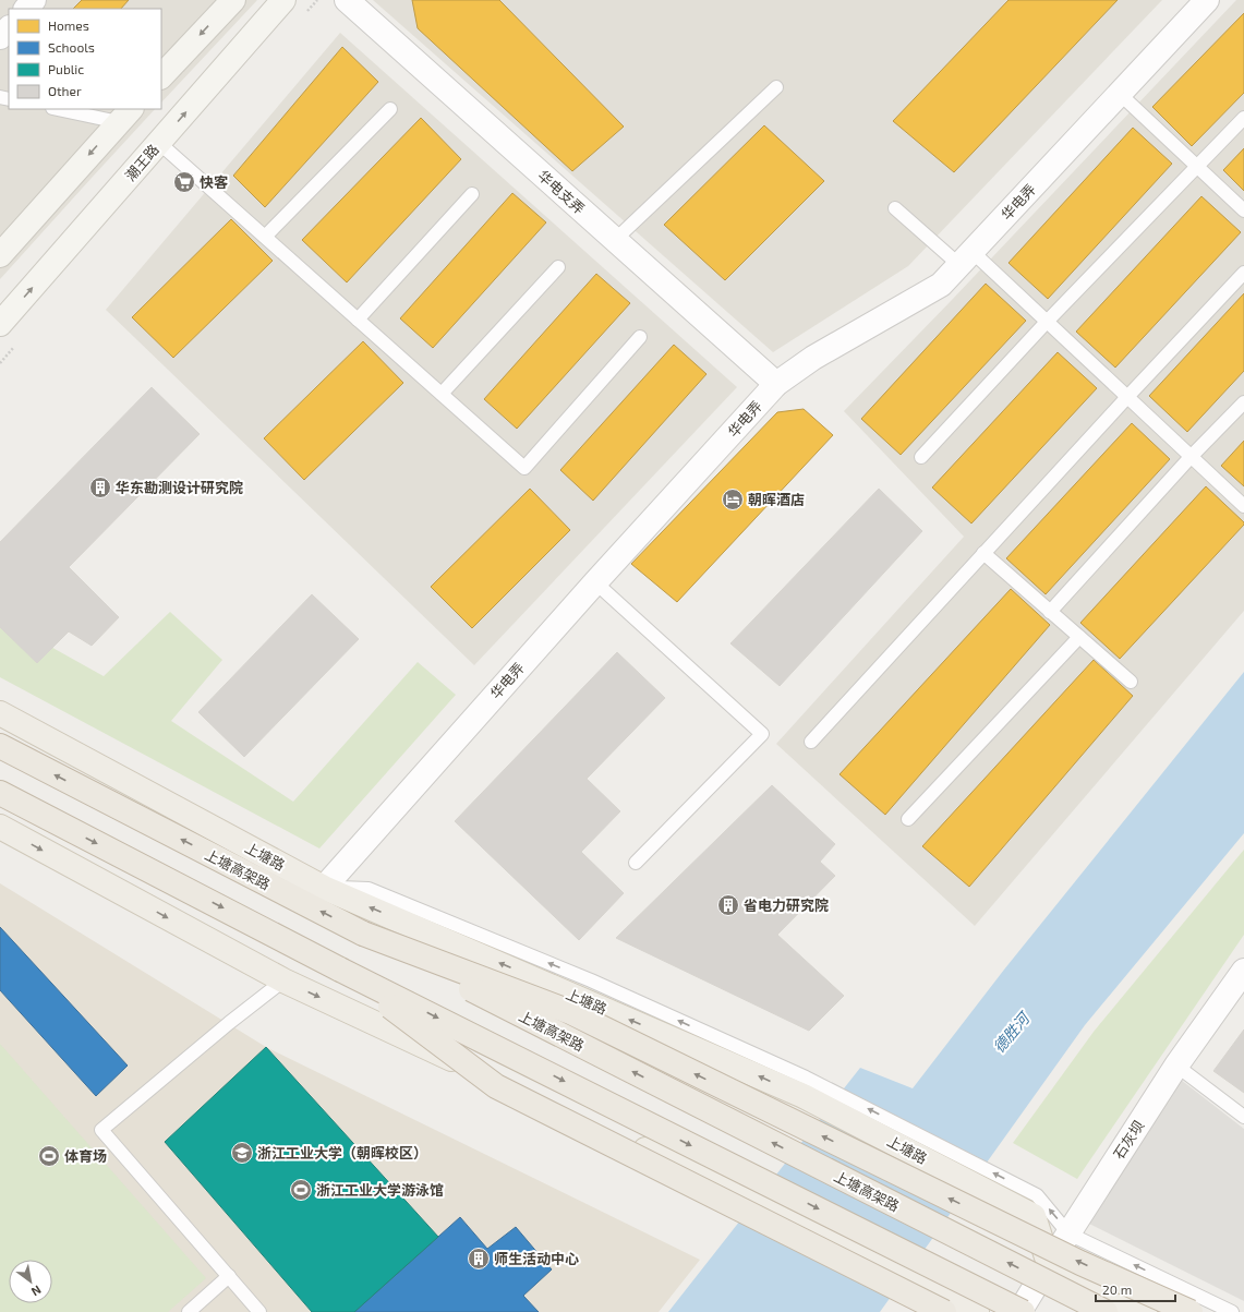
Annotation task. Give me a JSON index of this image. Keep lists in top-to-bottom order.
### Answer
{
  "streets": {
    "highway": ["上塘高架路"],
    "main road": ["潮王路", "上塘路"],
    "street": ["华电支弄", "华电弄", "石灰坝"]
  },
  "crossings": [
    ["华电支弄", "华电弄"],
    ["华电弄", "上塘路"]
  ],
  "water": ["德胜河"],
  "places": {
    "supermarket": ["快客"],
    "building": ["华东勘测设计研究院", "省电力研究院", "师生活动中心"],
    "hotel": ["朝晖酒店"],
    "school or university": ["浙江工业大学（朝晖校区）"],
    "sports": ["体育场", "浙江工业大学游泳馆"]
  },
  "legend": [
    "Homes",
    "Schools",
    "Public",
    "Other"
  ],
  "scale_bar": "20 m",
  "north": "bottom right"
}
